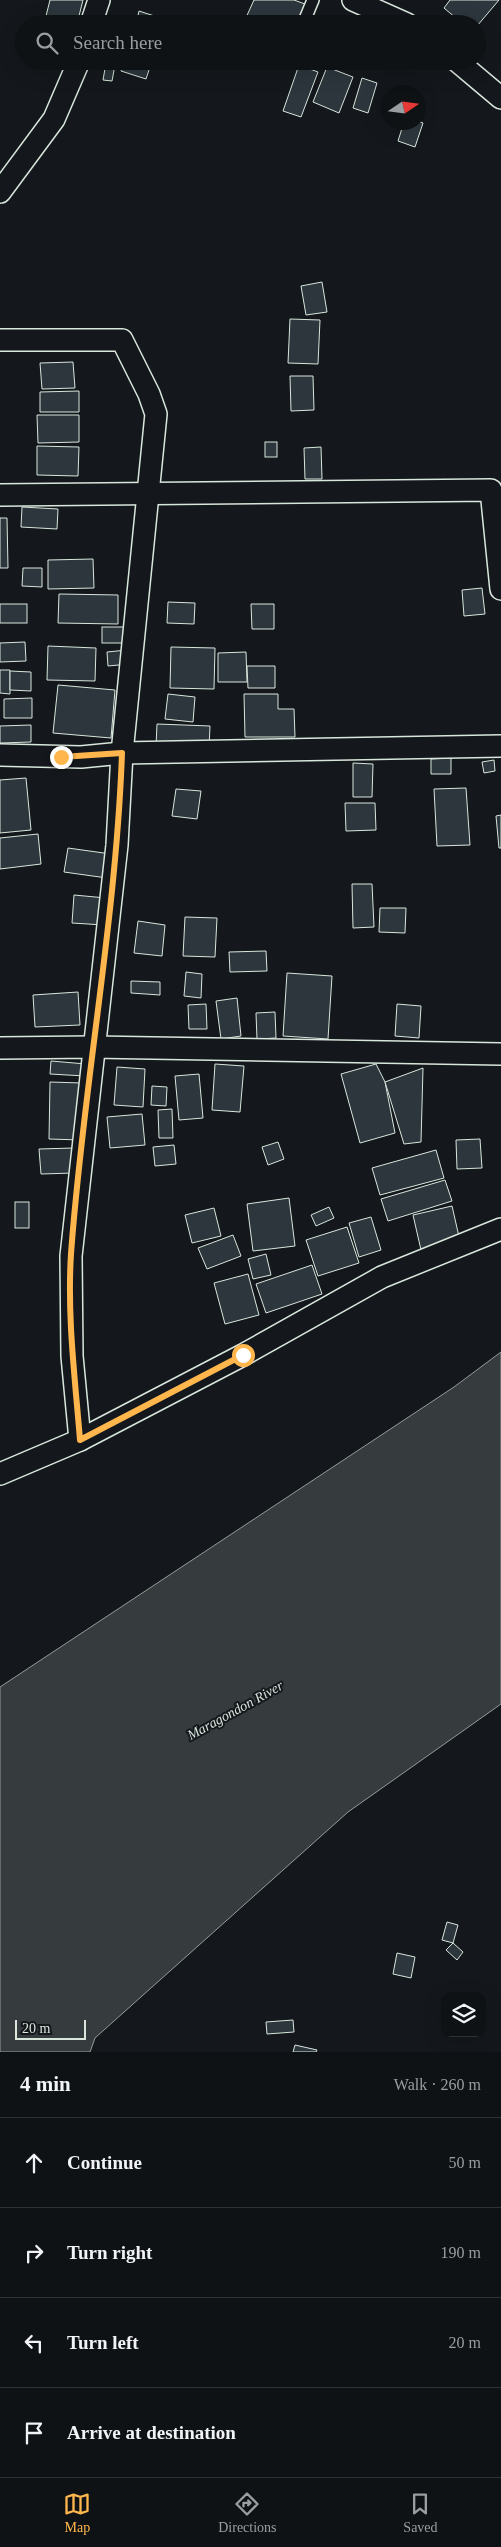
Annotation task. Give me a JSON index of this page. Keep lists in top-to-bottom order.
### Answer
{
  "water": ["Maragondon River"],
  "scale_bar": "20 m",
  "north": "right",
  "page": {
    "search": "Search here",
    "scale": "20 m",
    "heading": ["4 min", "Walk · 260 m"],
    "list": [
      ["Continue", "50 m"],
      ["Turn right", "190 m"],
      ["Turn left", "20 m"],
      "Arrive at destination"
    ],
    "nav": ["Map", "Directions", "Saved"]
  }
}
